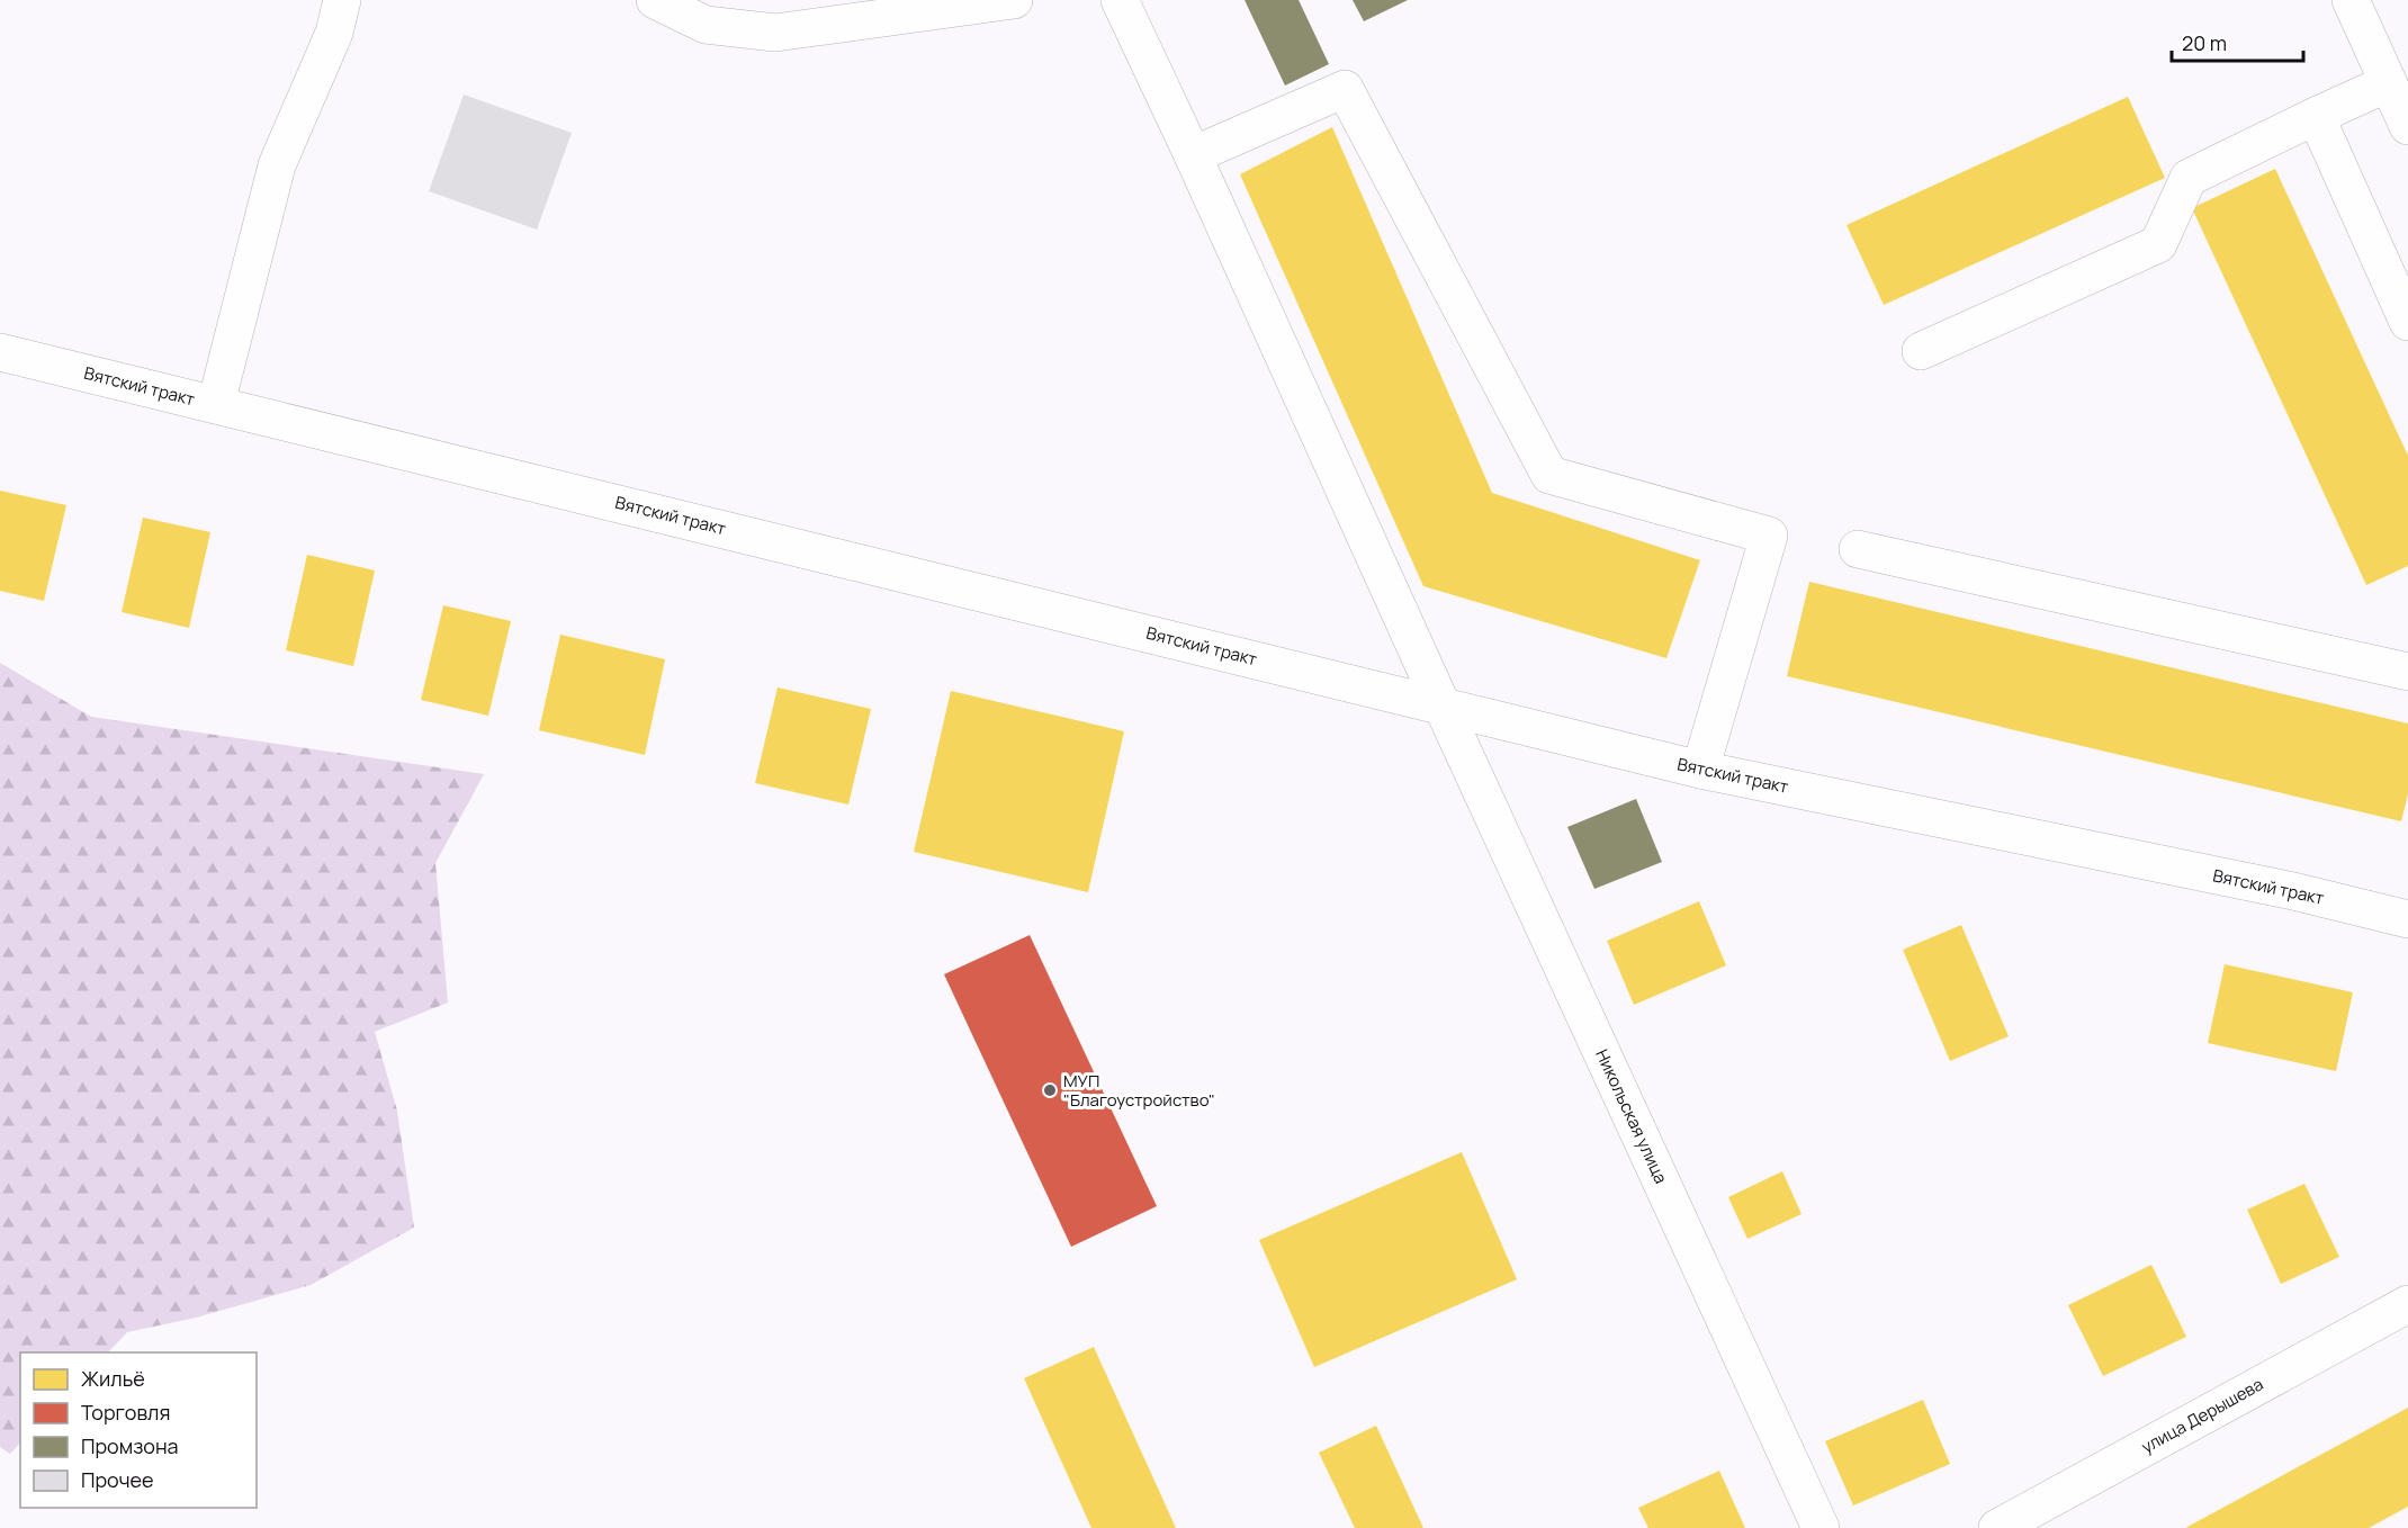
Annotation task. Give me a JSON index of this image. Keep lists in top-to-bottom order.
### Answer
{
  "streets": {
    "main road": ["Вятский тракт", "Никольская улица", "улица Дерышева"]
  },
  "crossings": [
    ["Вятский тракт", "Никольская улица"]
  ],
  "places": ["МУП \"Благоустройство\""],
  "legend": [
    "Жильё",
    "Торговля",
    "Промзона",
    "Прочее"
  ],
  "scale_bar": "20 m"
}
